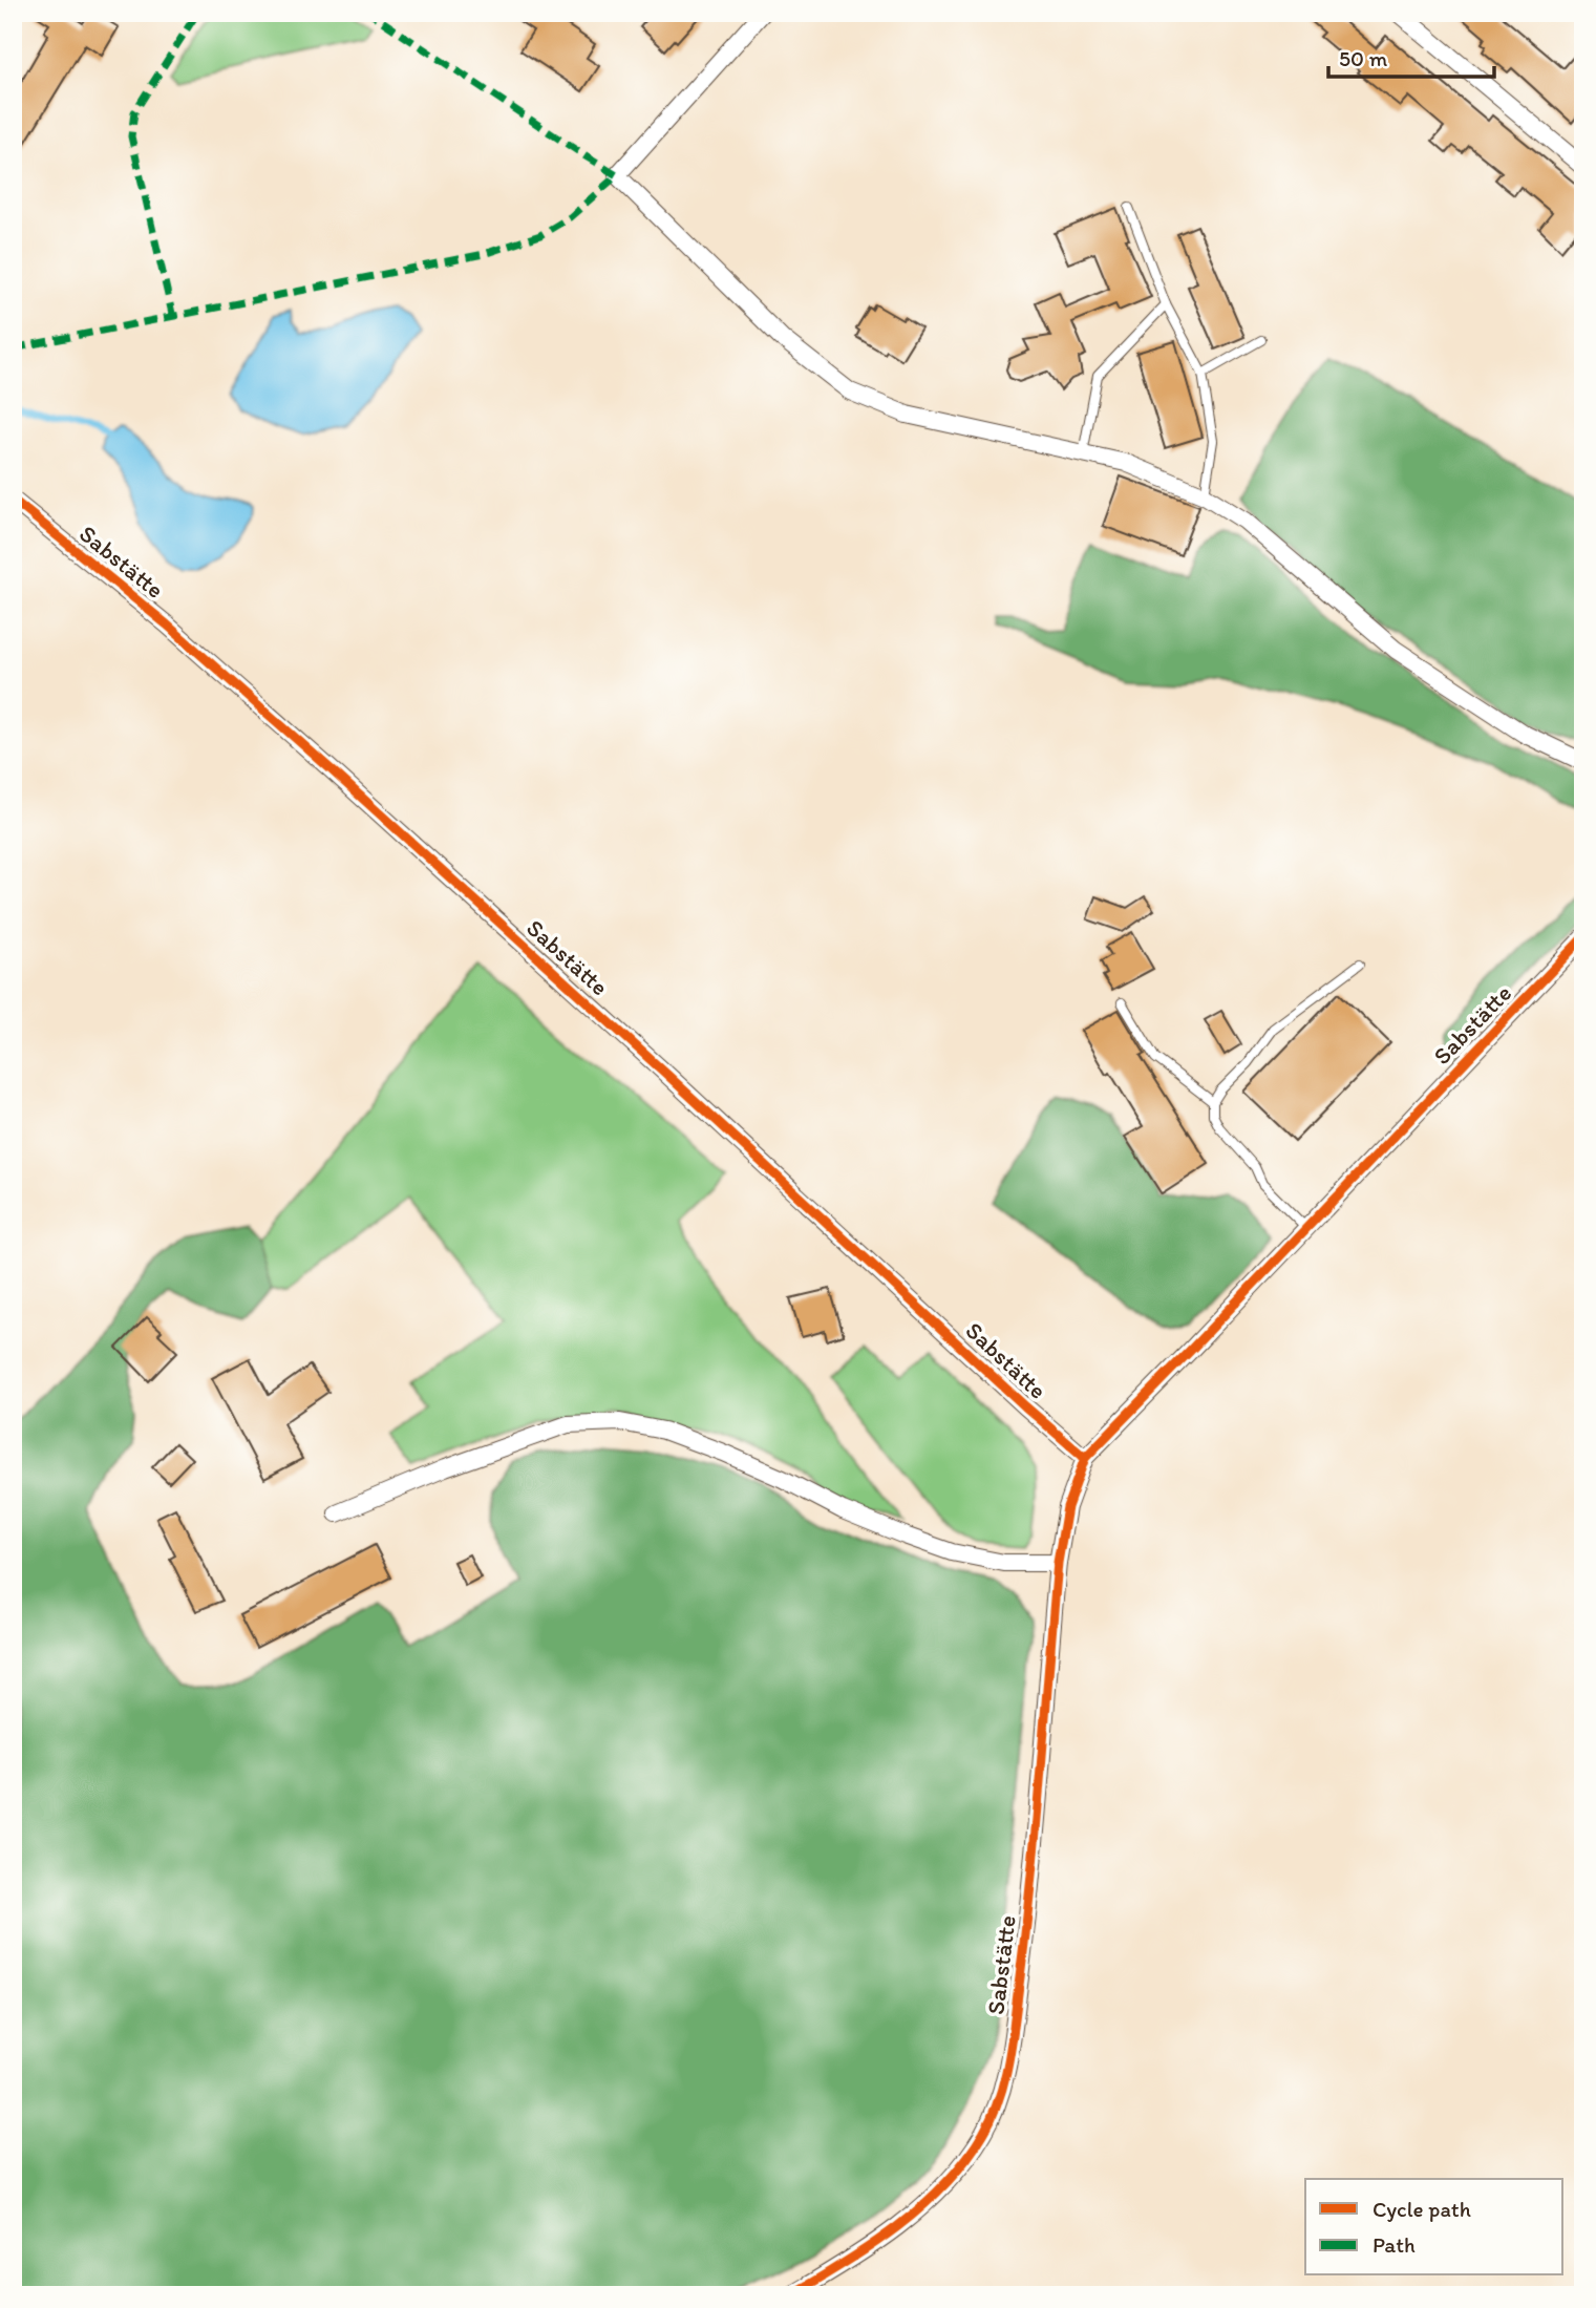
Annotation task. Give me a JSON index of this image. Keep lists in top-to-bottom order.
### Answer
{
  "streets": {
    "street": ["Sabstätte"]
  },
  "legend": ["Cycle path", "Path"],
  "scale_bar": "50 m"
}
